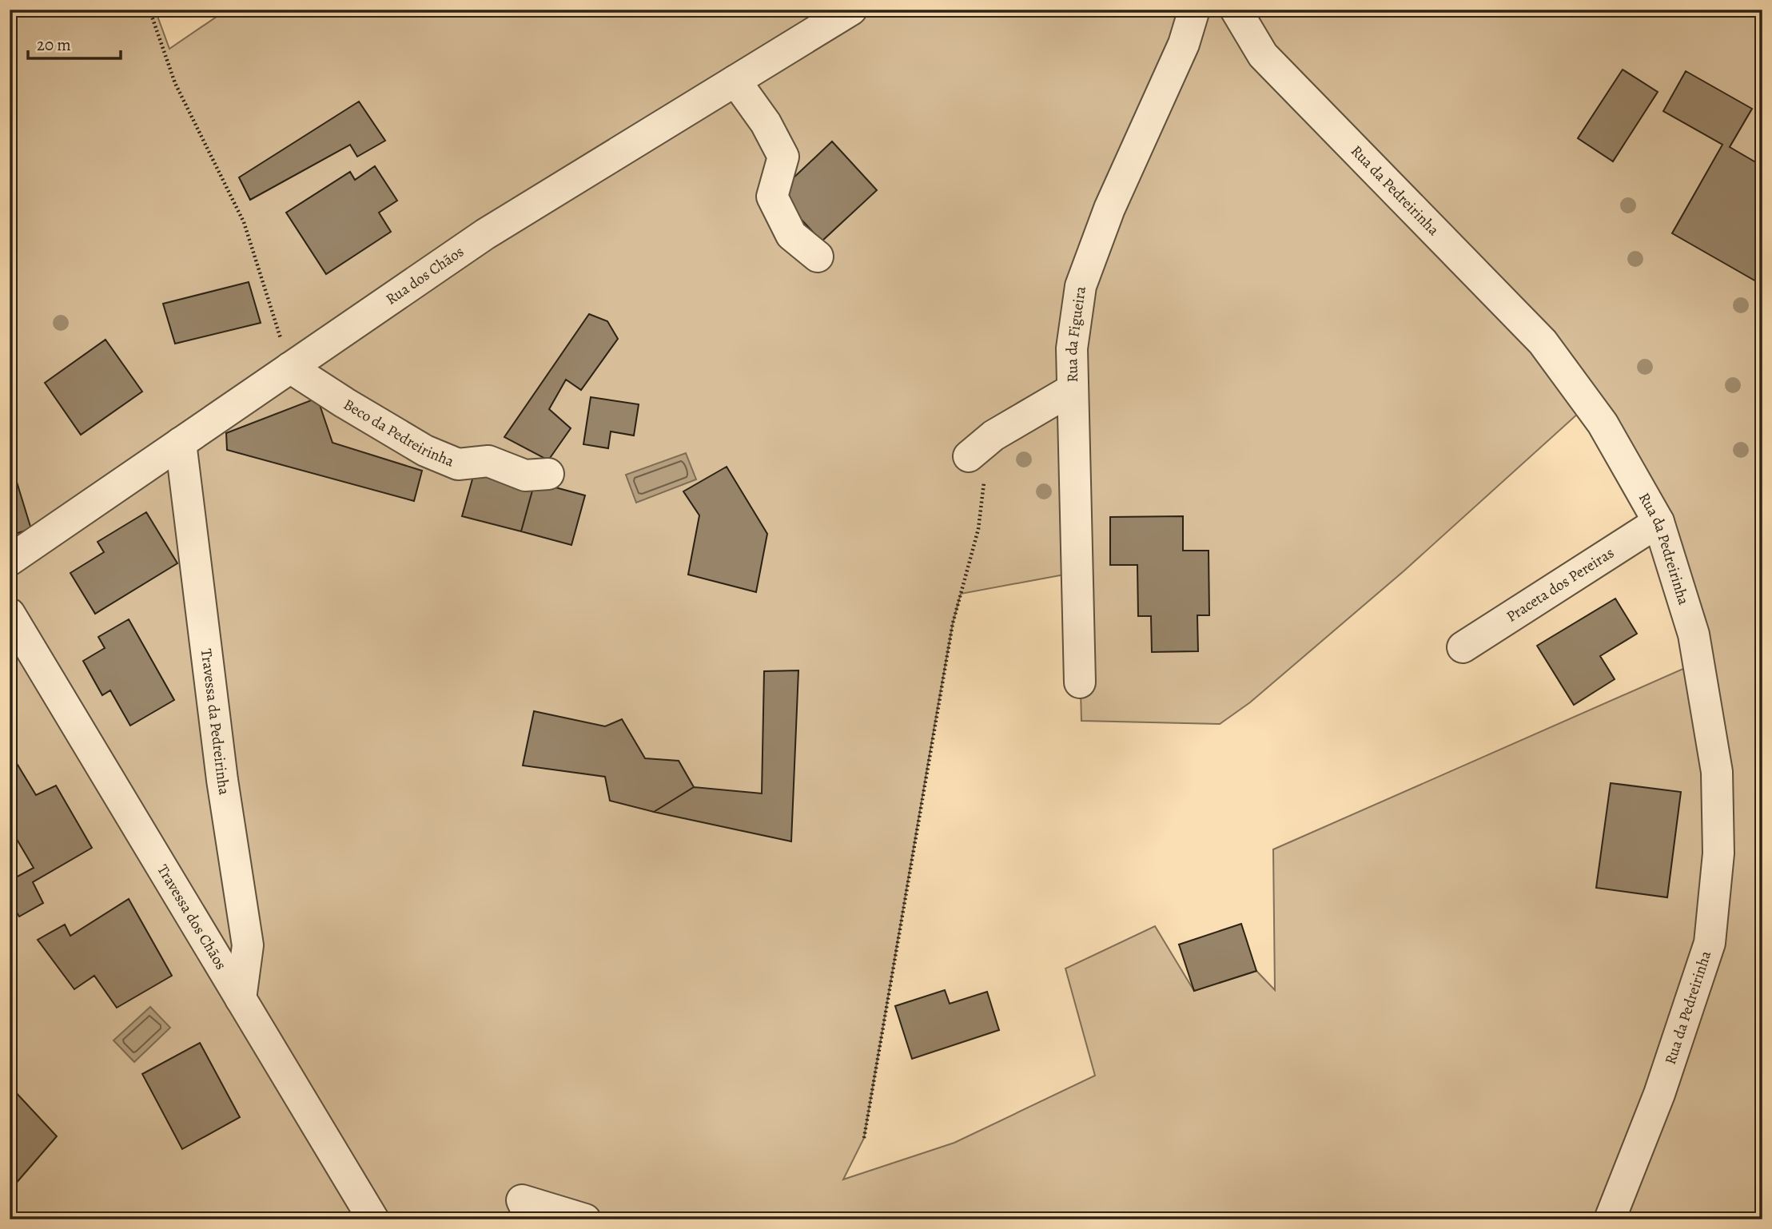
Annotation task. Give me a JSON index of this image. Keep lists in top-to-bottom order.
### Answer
{
  "streets": {
    "street": [
      "Rua da Pedreirinha",
      "Rua dos Chãos",
      "Rua da Figueira",
      "Beco da Pedreirinha",
      "Praceta dos Pereiras",
      "Travessa da Pedreirinha",
      "Travessa dos Chãos"
    ]
  },
  "crossings": [
    ["Rua da Pedreirinha", "Praceta dos Pereiras"],
    ["Rua dos Chãos", "Beco da Pedreirinha"],
    ["Rua dos Chãos", "Travessa da Pedreirinha"],
    ["Travessa da Pedreirinha", "Travessa dos Chãos"]
  ],
  "scale_bar": "20 m"
}
